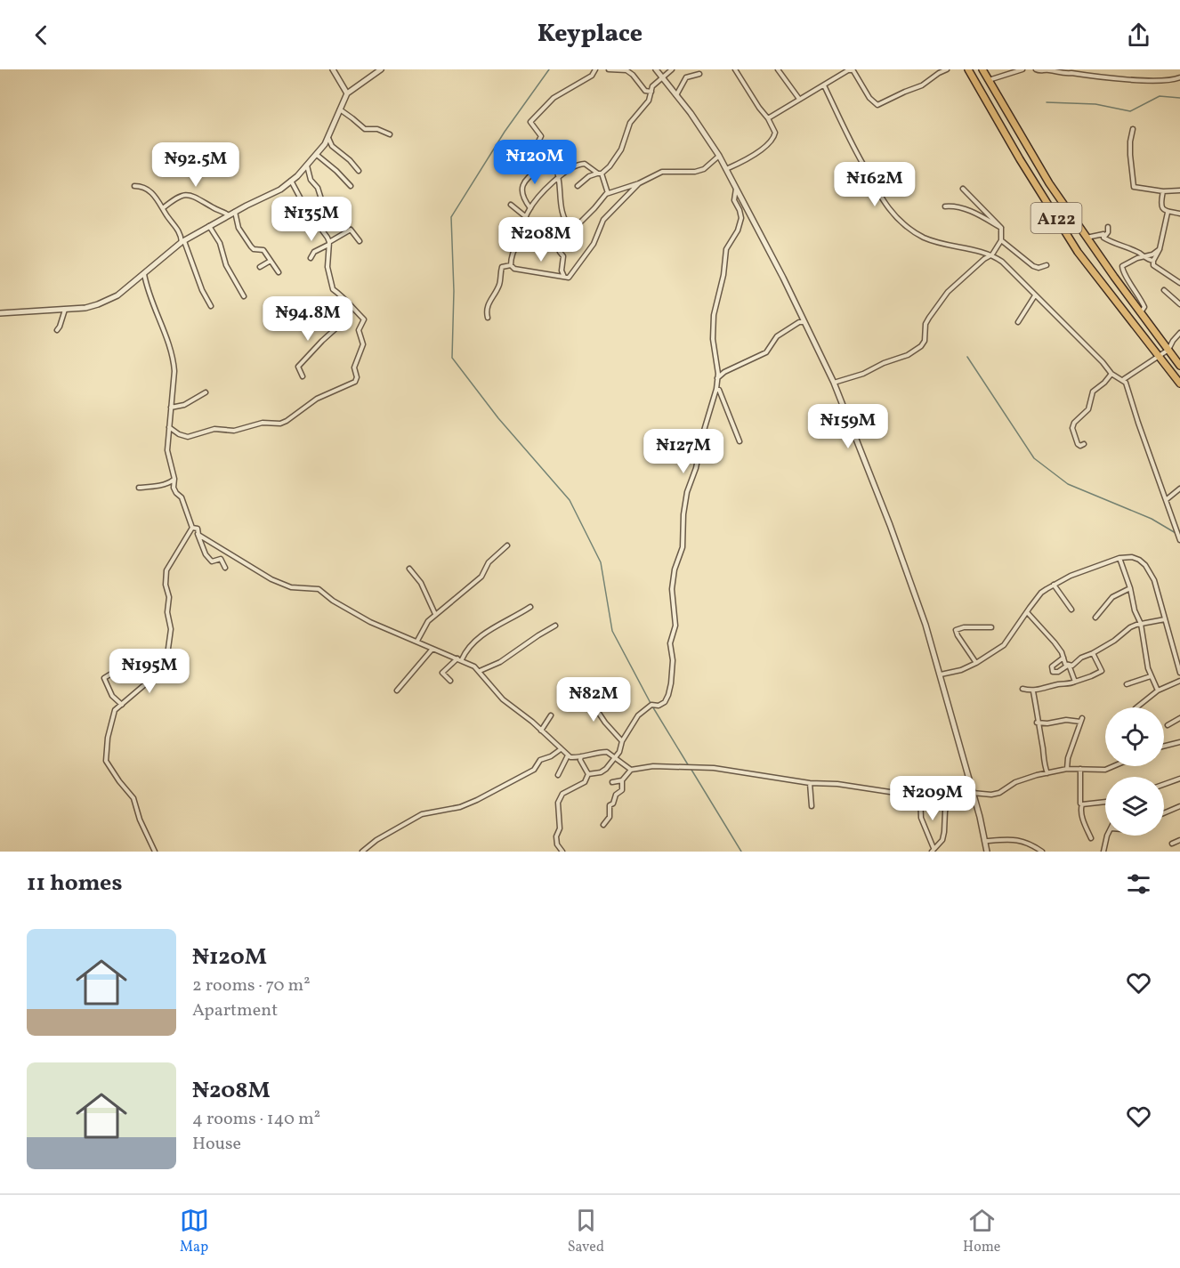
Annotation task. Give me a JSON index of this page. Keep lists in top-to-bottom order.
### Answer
{
  "streets": {
    "highway": ["A122"]
  },
  "page": {
    "header": "Keyplace",
    "price": [
      "₦120M",
      "₦92.5M",
      "₦162M",
      "₦135M",
      "₦208M",
      "₦94.8M",
      "₦159M",
      "₦127M",
      "₦195M",
      "₦82M",
      "₦209M"
    ],
    "heading": "11 homes",
    "list": [
      {
        "name": "₦120M",
        "note": "2 rooms · 70 m² · Apartment"
      },
      {
        "name": "₦208M",
        "note": "4 rooms · 140 m² · House"
      }
    ],
    "tabs": ["Map", "Saved", "Home"]
  }
}
